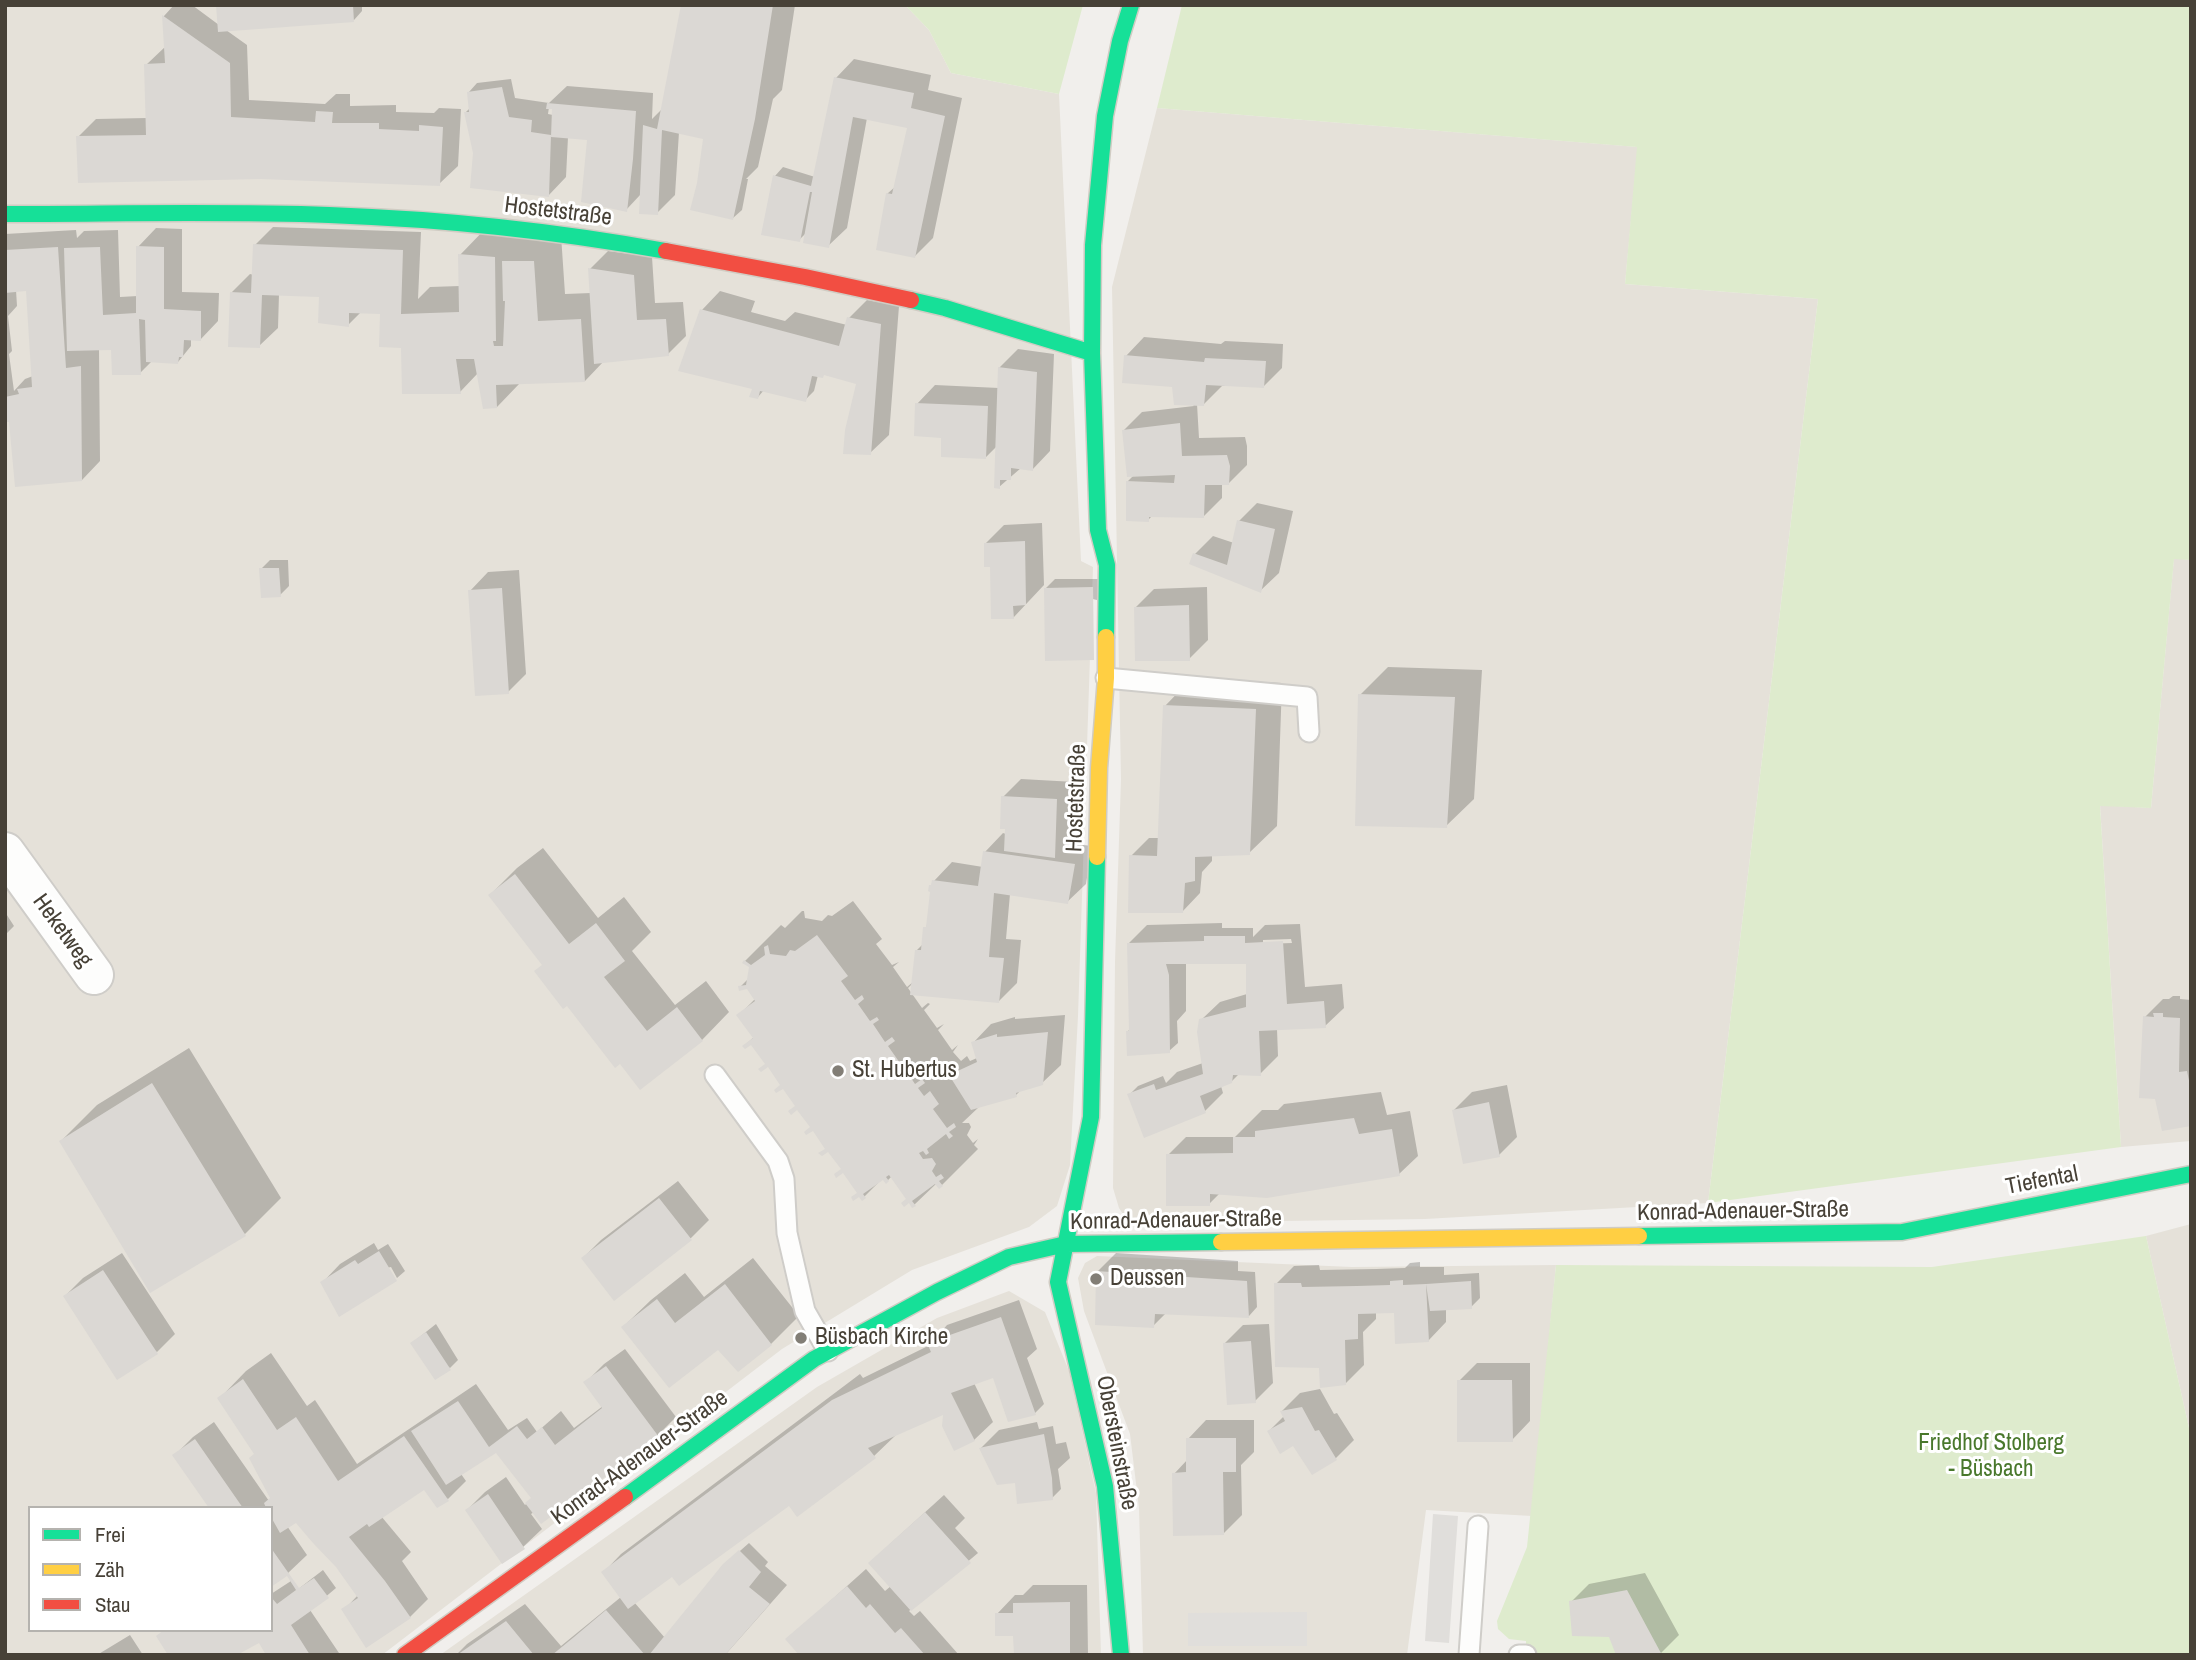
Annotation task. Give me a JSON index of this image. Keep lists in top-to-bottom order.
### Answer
{
  "streets": {
    "street": [
      "Hostetstraße",
      "Heketweg",
      "Tiefental",
      "Konrad-Adenauer-Straße",
      "Obersteinstraße"
    ]
  },
  "crossings": [
    ["Hostetstraße", "Konrad-Adenauer-Straße"],
    ["Hostetstraße", "Obersteinstraße"],
    ["Tiefental", "Konrad-Adenauer-Straße"],
    ["Konrad-Adenauer-Straße", "Obersteinstraße"]
  ],
  "parks": ["Friedhof Stolberg - Büsbach"],
  "places": ["St. Hubertus", "Deussen", "Büsbach Kirche"],
  "legend": ["Frei", "Zäh", "Stau"]
}
